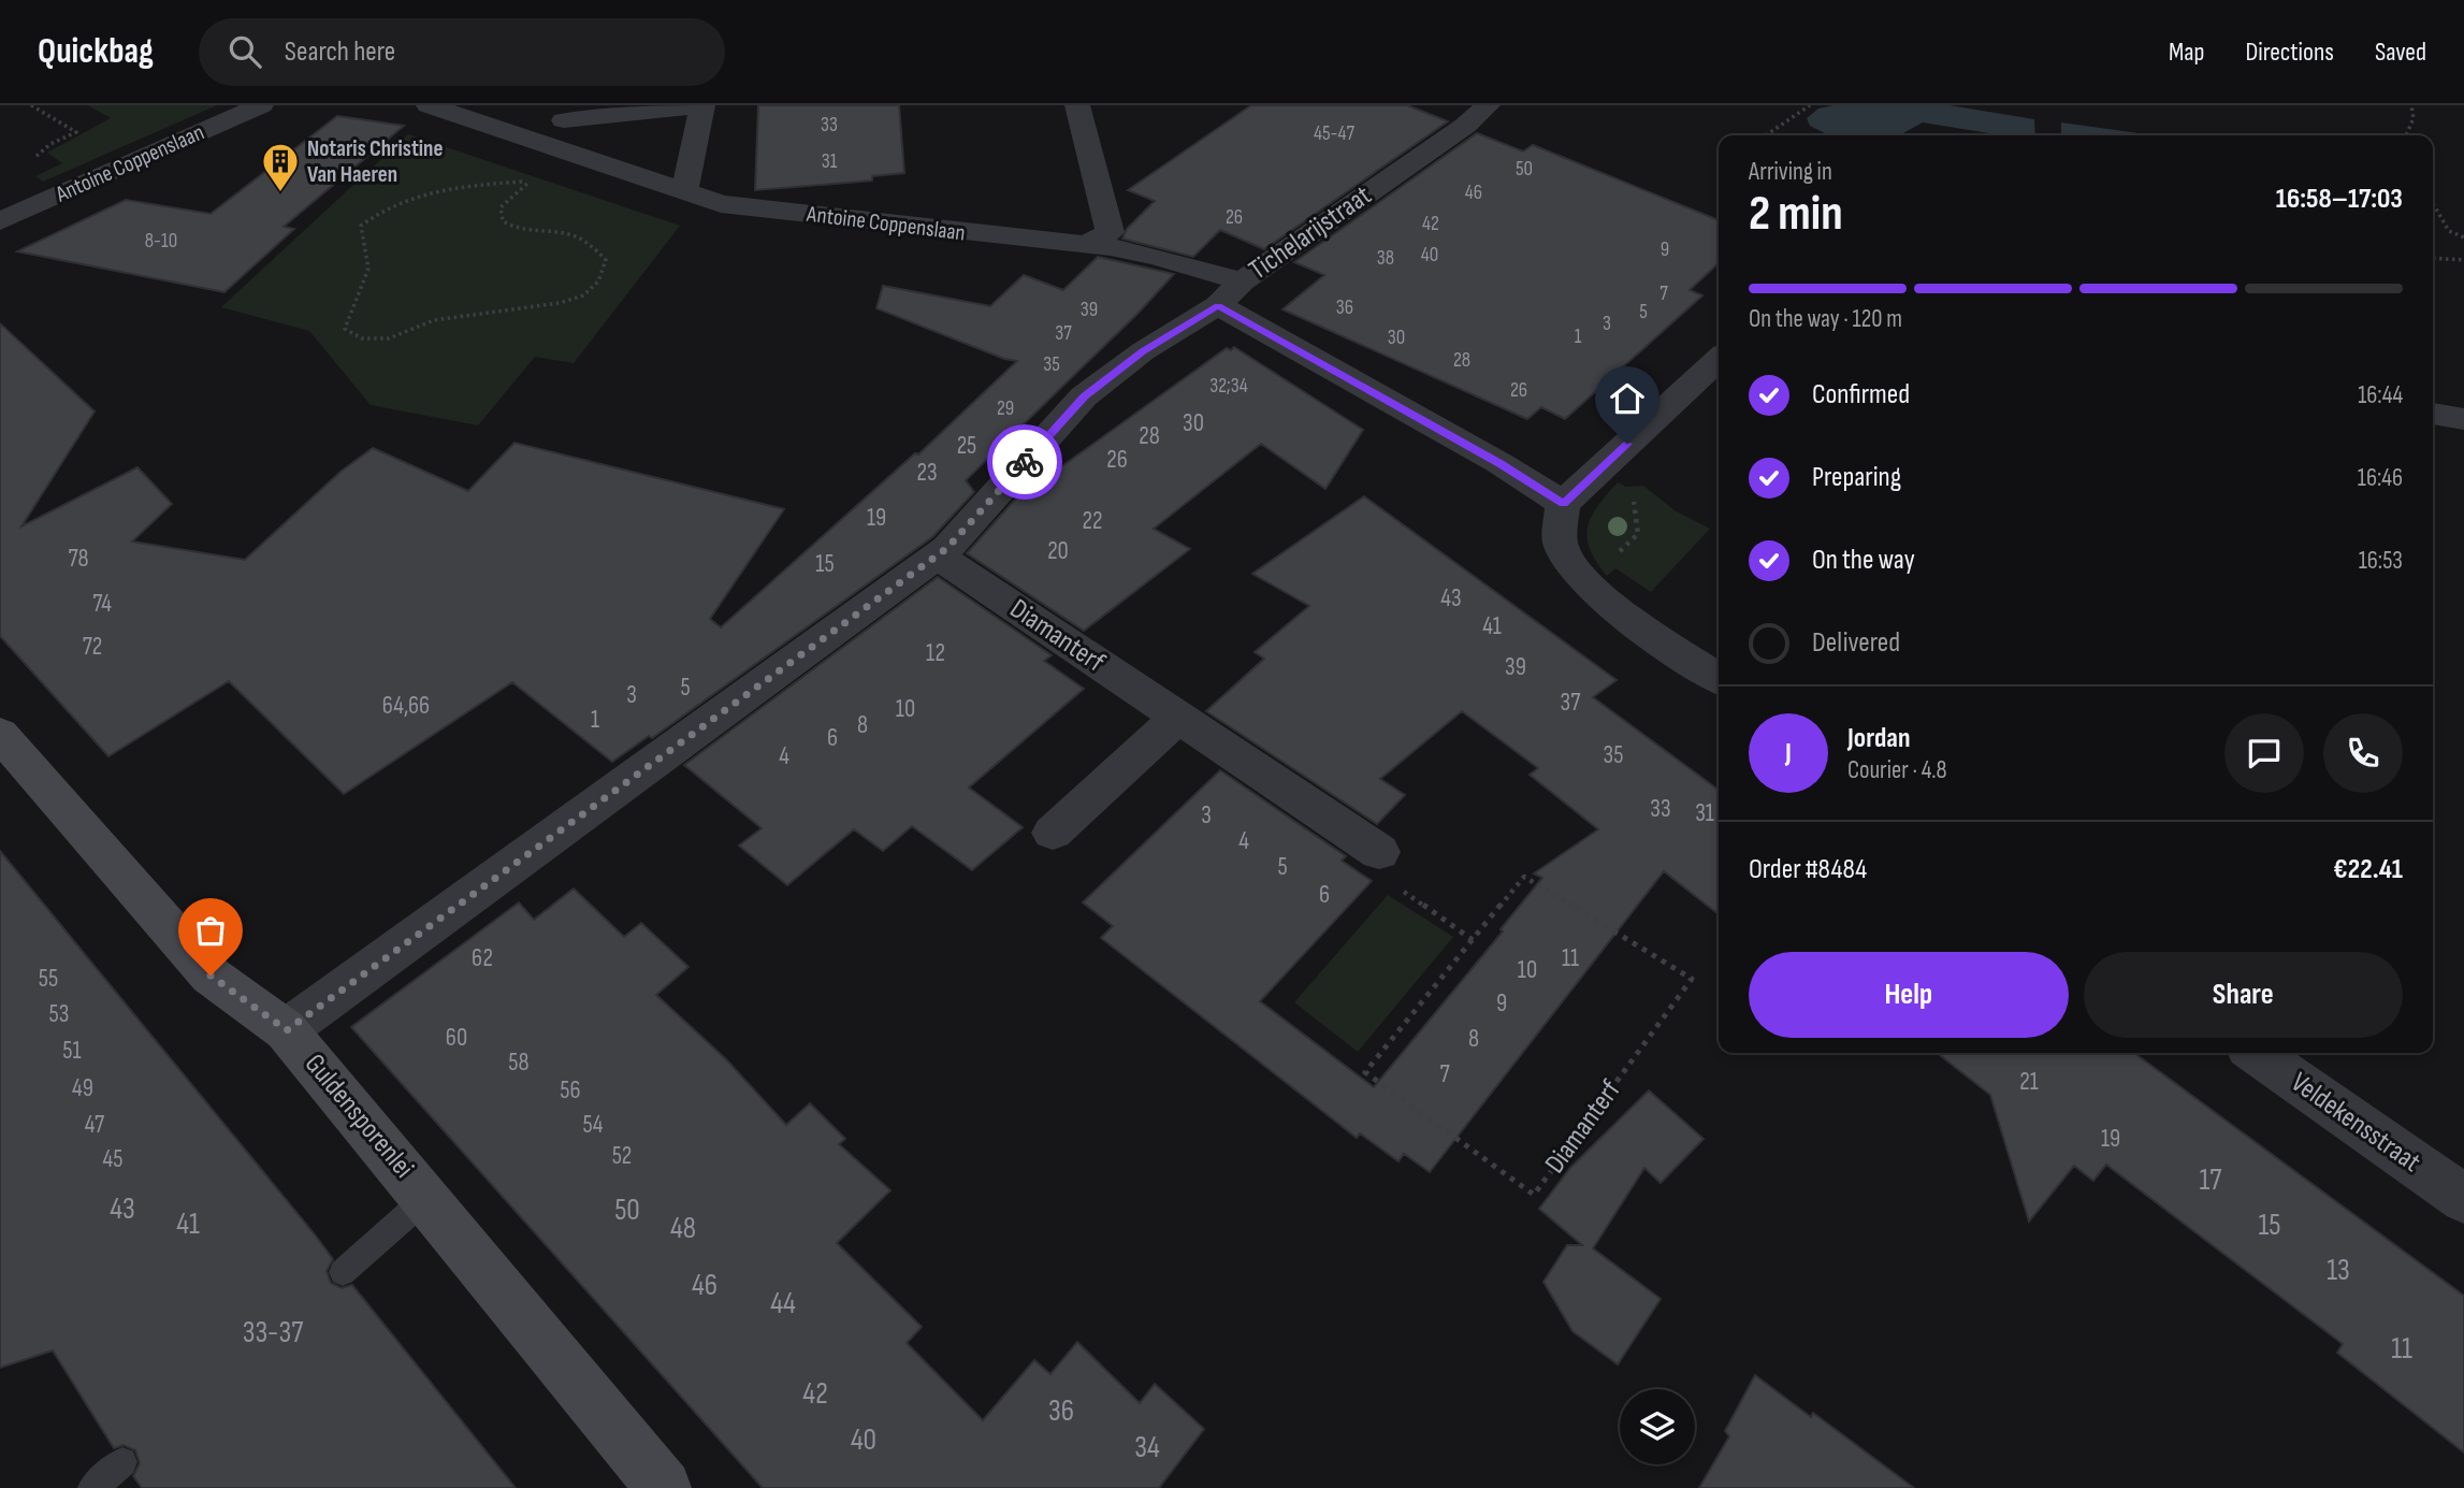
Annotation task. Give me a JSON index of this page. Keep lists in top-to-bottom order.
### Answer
{
  "streets": {
    "street": [
      "Antoine Coppenslaan",
      "Tichelarijstraat",
      "Diamanterf",
      "Guldensporenlei",
      "Veldekensstraat"
    ]
  },
  "crossings": [
    ["Antoine Coppenslaan", "Tichelarijstraat"],
    ["Tichelarijstraat", "Diamanterf"],
    ["Tichelarijstraat", "Guldensporenlei"]
  ],
  "places": {
    "building": ["Notaris Christine Van Haeren"]
  },
  "house_numbers": [
    "33",
    "45-47",
    "31",
    "50",
    "46",
    "26",
    "42",
    "8-10",
    "9",
    "40",
    "38",
    "7",
    "36",
    "39",
    "5",
    "3",
    "37",
    "1",
    "30",
    "28",
    "35",
    "32;34",
    "26",
    "29",
    "30",
    "28",
    "25",
    "26",
    "23",
    "19",
    "22",
    "20",
    "78",
    "15",
    "43",
    "74",
    "41",
    "72",
    "12",
    "39",
    "5",
    "3",
    "37",
    "64,66",
    "10",
    "1",
    "8",
    "6",
    "35",
    "4",
    "33",
    "31",
    "3",
    "4",
    "5",
    "6",
    "62",
    "11",
    "10",
    "55",
    "9",
    "53",
    "60",
    "8",
    "51",
    "58",
    "7",
    "21",
    "49",
    "56",
    "47",
    "54",
    "19",
    "52",
    "45",
    "17",
    "43",
    "50",
    "41",
    "15",
    "48",
    "13",
    "46",
    "44",
    "33-37",
    "11",
    "42",
    "36",
    "40",
    "34"
  ],
  "page": {
    "header": "Quickbag",
    "search": "Search here",
    "nav": ["Map", "Directions", "Saved"],
    "heading": ["2 min", "Arriving in", "16:58–17:03"],
    "panel": [
      "Jordan",
      "Courier · 4.8",
      "Order #8484",
      "€22.41"
    ],
    "bar": "On the way · 120 m",
    "list": [
      ["Confirmed", "16:44"],
      ["Preparing", "16:46"],
      ["On the way", "16:53"],
      "Delivered"
    ],
    "round": "J",
    "buttons": ["Help", "Share"]
  }
}
